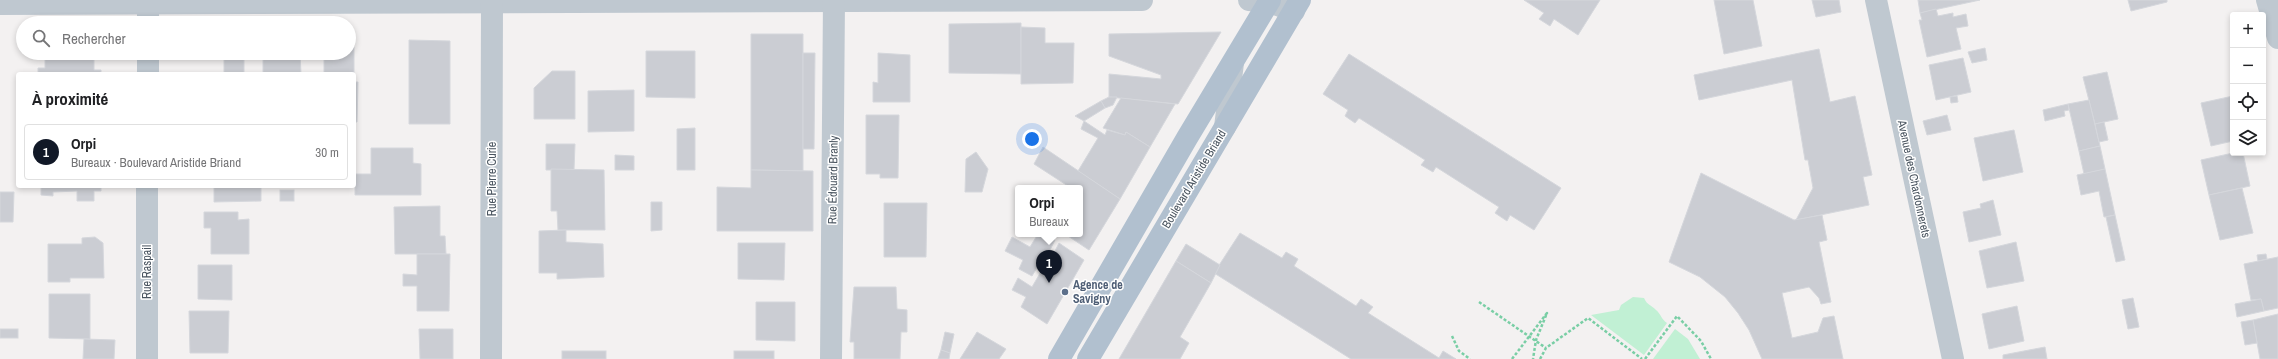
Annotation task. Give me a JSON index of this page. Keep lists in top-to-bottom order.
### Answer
{
  "streets": {
    "main road": ["Boulevard Aristide Briand"],
    "street": [
      "Rue Pierre Curie",
      "Avenue des Chardonnerets",
      "Rue Édouard Branly",
      "Rue Raspail"
    ]
  },
  "places": ["Agence de Savigny"],
  "page": {
    "map_buttons": ["+", "−"],
    "search": "Rechercher",
    "heading": "À proximité",
    "list": [
      {
        "mark": "1",
        "name": "Orpi",
        "note": "Bureaux · Boulevard Aristide Briand",
        "value": "30 m"
      }
    ],
    "popup": ["Orpi", "Bureaux"],
    "pins": "1"
  }
}
